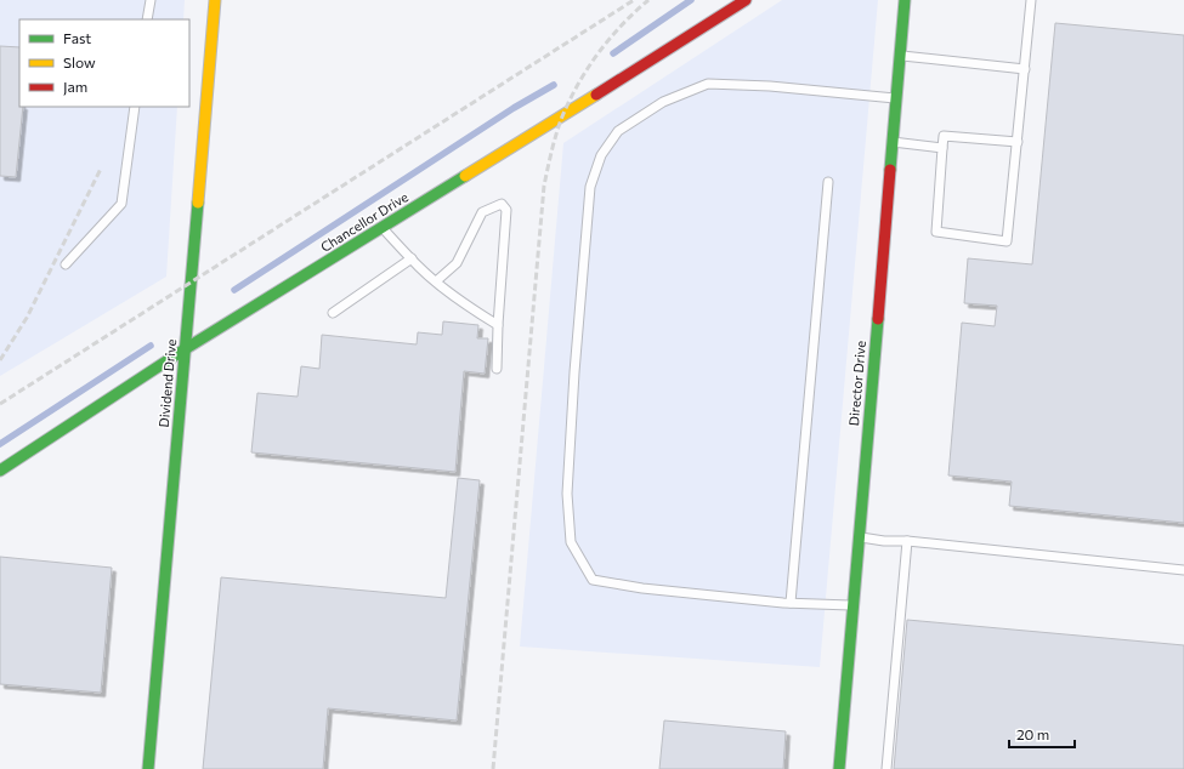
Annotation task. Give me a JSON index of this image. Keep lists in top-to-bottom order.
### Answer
{
  "streets": {
    "street": ["Chancellor Drive", "Dividend Drive", "Director Drive"]
  },
  "crossings": [
    ["Chancellor Drive", "Dividend Drive"]
  ],
  "legend": ["Fast", "Slow", "Jam"],
  "scale_bar": "20 m"
}
